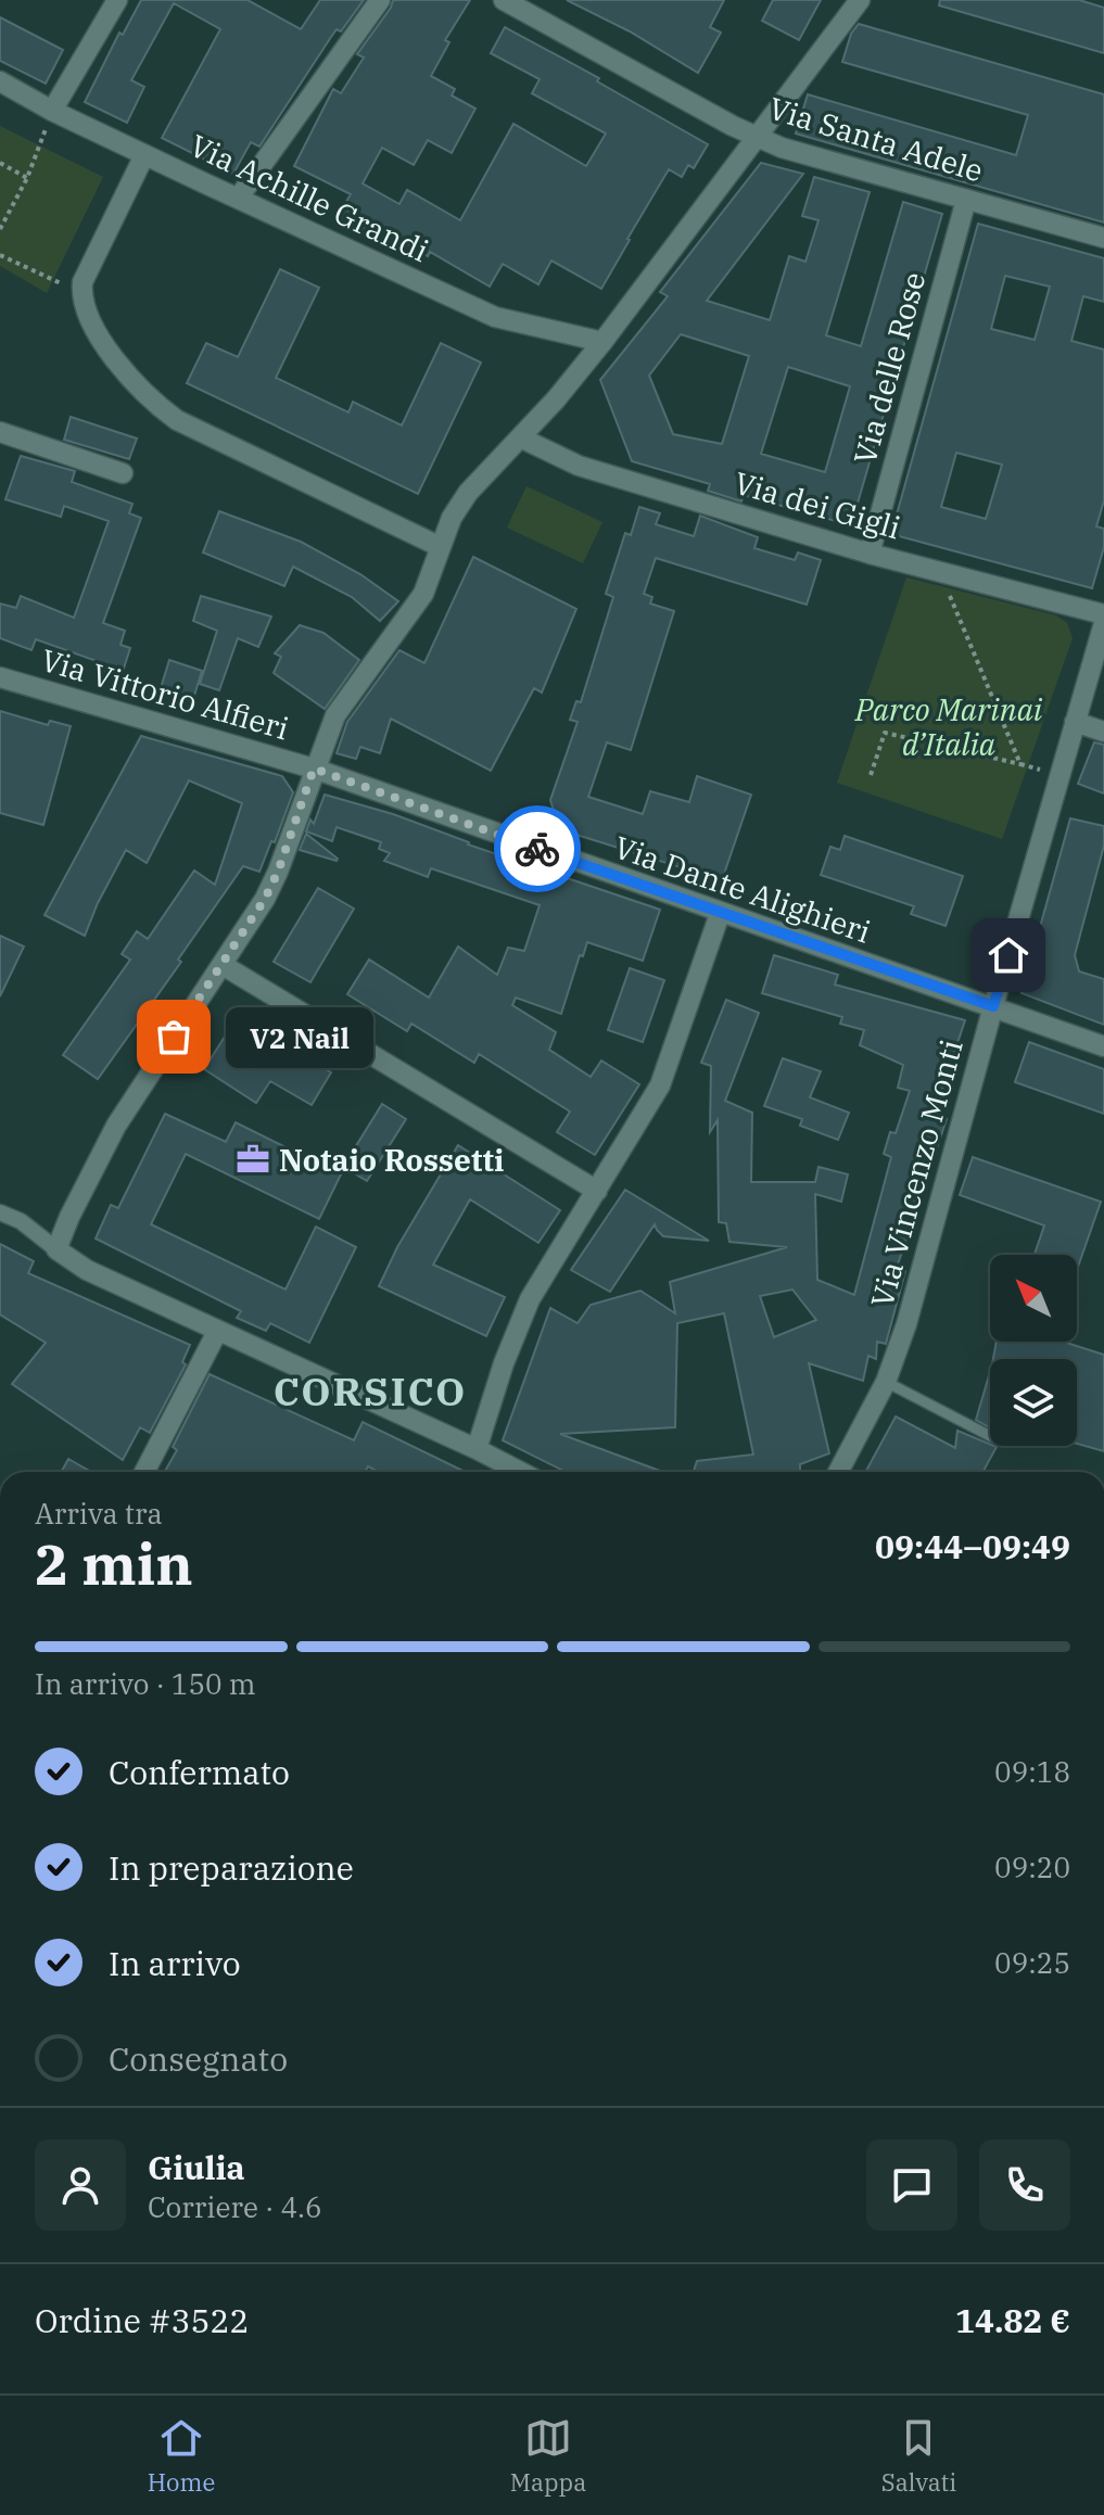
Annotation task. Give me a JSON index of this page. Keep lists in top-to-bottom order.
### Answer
{
  "streets": {
    "street": [
      "Via Santa Adele",
      "Via Achille Grandi",
      "Via delle Rose",
      "Via dei Gigli",
      "Via Vittorio Alfieri",
      "Via Dante Alighieri",
      "Via Vincenzo Monti"
    ]
  },
  "crossings": [
    ["Via Santa Adele", "Via delle Rose"],
    ["Via delle Rose", "Via dei Gigli"],
    ["Via Vittorio Alfieri", "Via Dante Alighieri"],
    ["Via Dante Alighieri", "Via Vincenzo Monti"]
  ],
  "districts": ["CORSICO"],
  "parks": ["Parco Marinai d’Italia"],
  "places": {
    "other": ["V2 Nail"],
    "office": ["Notaio Rossetti"]
  },
  "north": "top left",
  "page": {
    "bubble": "V2 Nail",
    "heading": ["2 min", "Arriva tra", "09:44–09:49"],
    "panel": [
      "Giulia",
      "Corriere · 4.6",
      "Ordine #3522",
      "14.82 €"
    ],
    "bar": "In arrivo · 150 m",
    "list": [
      ["Confermato", "09:18"],
      ["In preparazione", "09:20"],
      ["In arrivo", "09:25"],
      "Consegnato"
    ],
    "tabs": ["Home", "Mappa", "Salvati"]
  }
}
